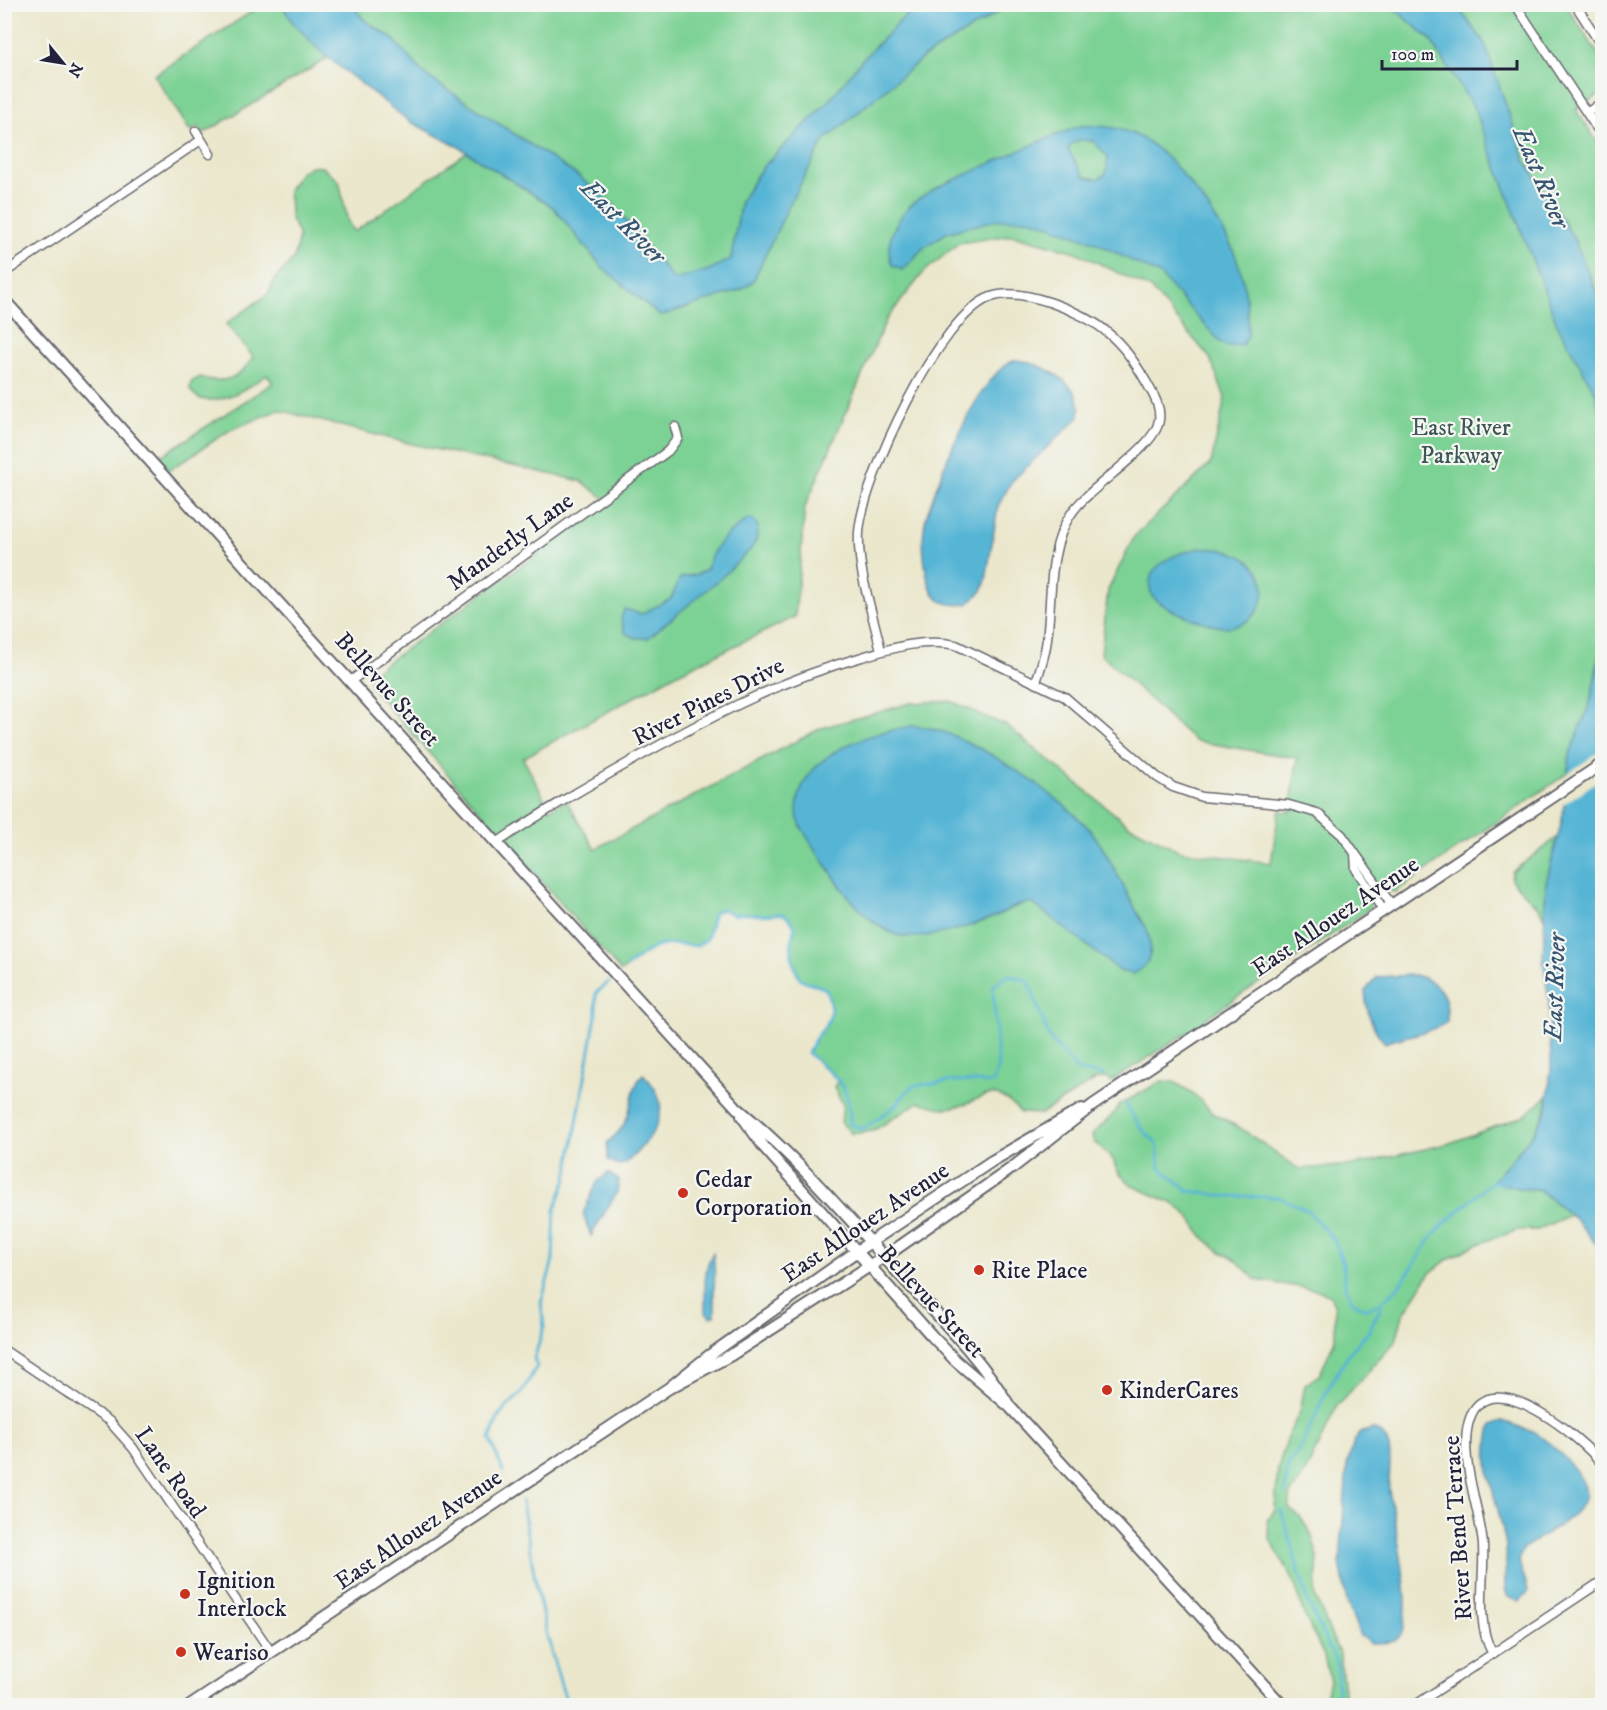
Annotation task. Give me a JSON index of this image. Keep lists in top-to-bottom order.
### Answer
{
  "streets": {
    "street": [
      "Manderly Lane",
      "Bellevue Street",
      "River Pines Drive",
      "East Allouez Avenue",
      "Lane Road",
      "River Bend Terrace"
    ]
  },
  "crossings": [
    ["Manderly Lane", "Bellevue Street"],
    ["Bellevue Street", "River Pines Drive"],
    ["Bellevue Street", "East Allouez Avenue"],
    ["River Pines Drive", "East Allouez Avenue"],
    ["East Allouez Avenue", "Lane Road"]
  ],
  "water": ["East River"],
  "parks": ["East River Parkway"],
  "places": [
    "Cedar Corporation",
    "Rite Place",
    "KinderCares",
    "Ignition Interlock",
    "Weariso"
  ],
  "scale_bar": "100 m",
  "north": "bottom right"
}
